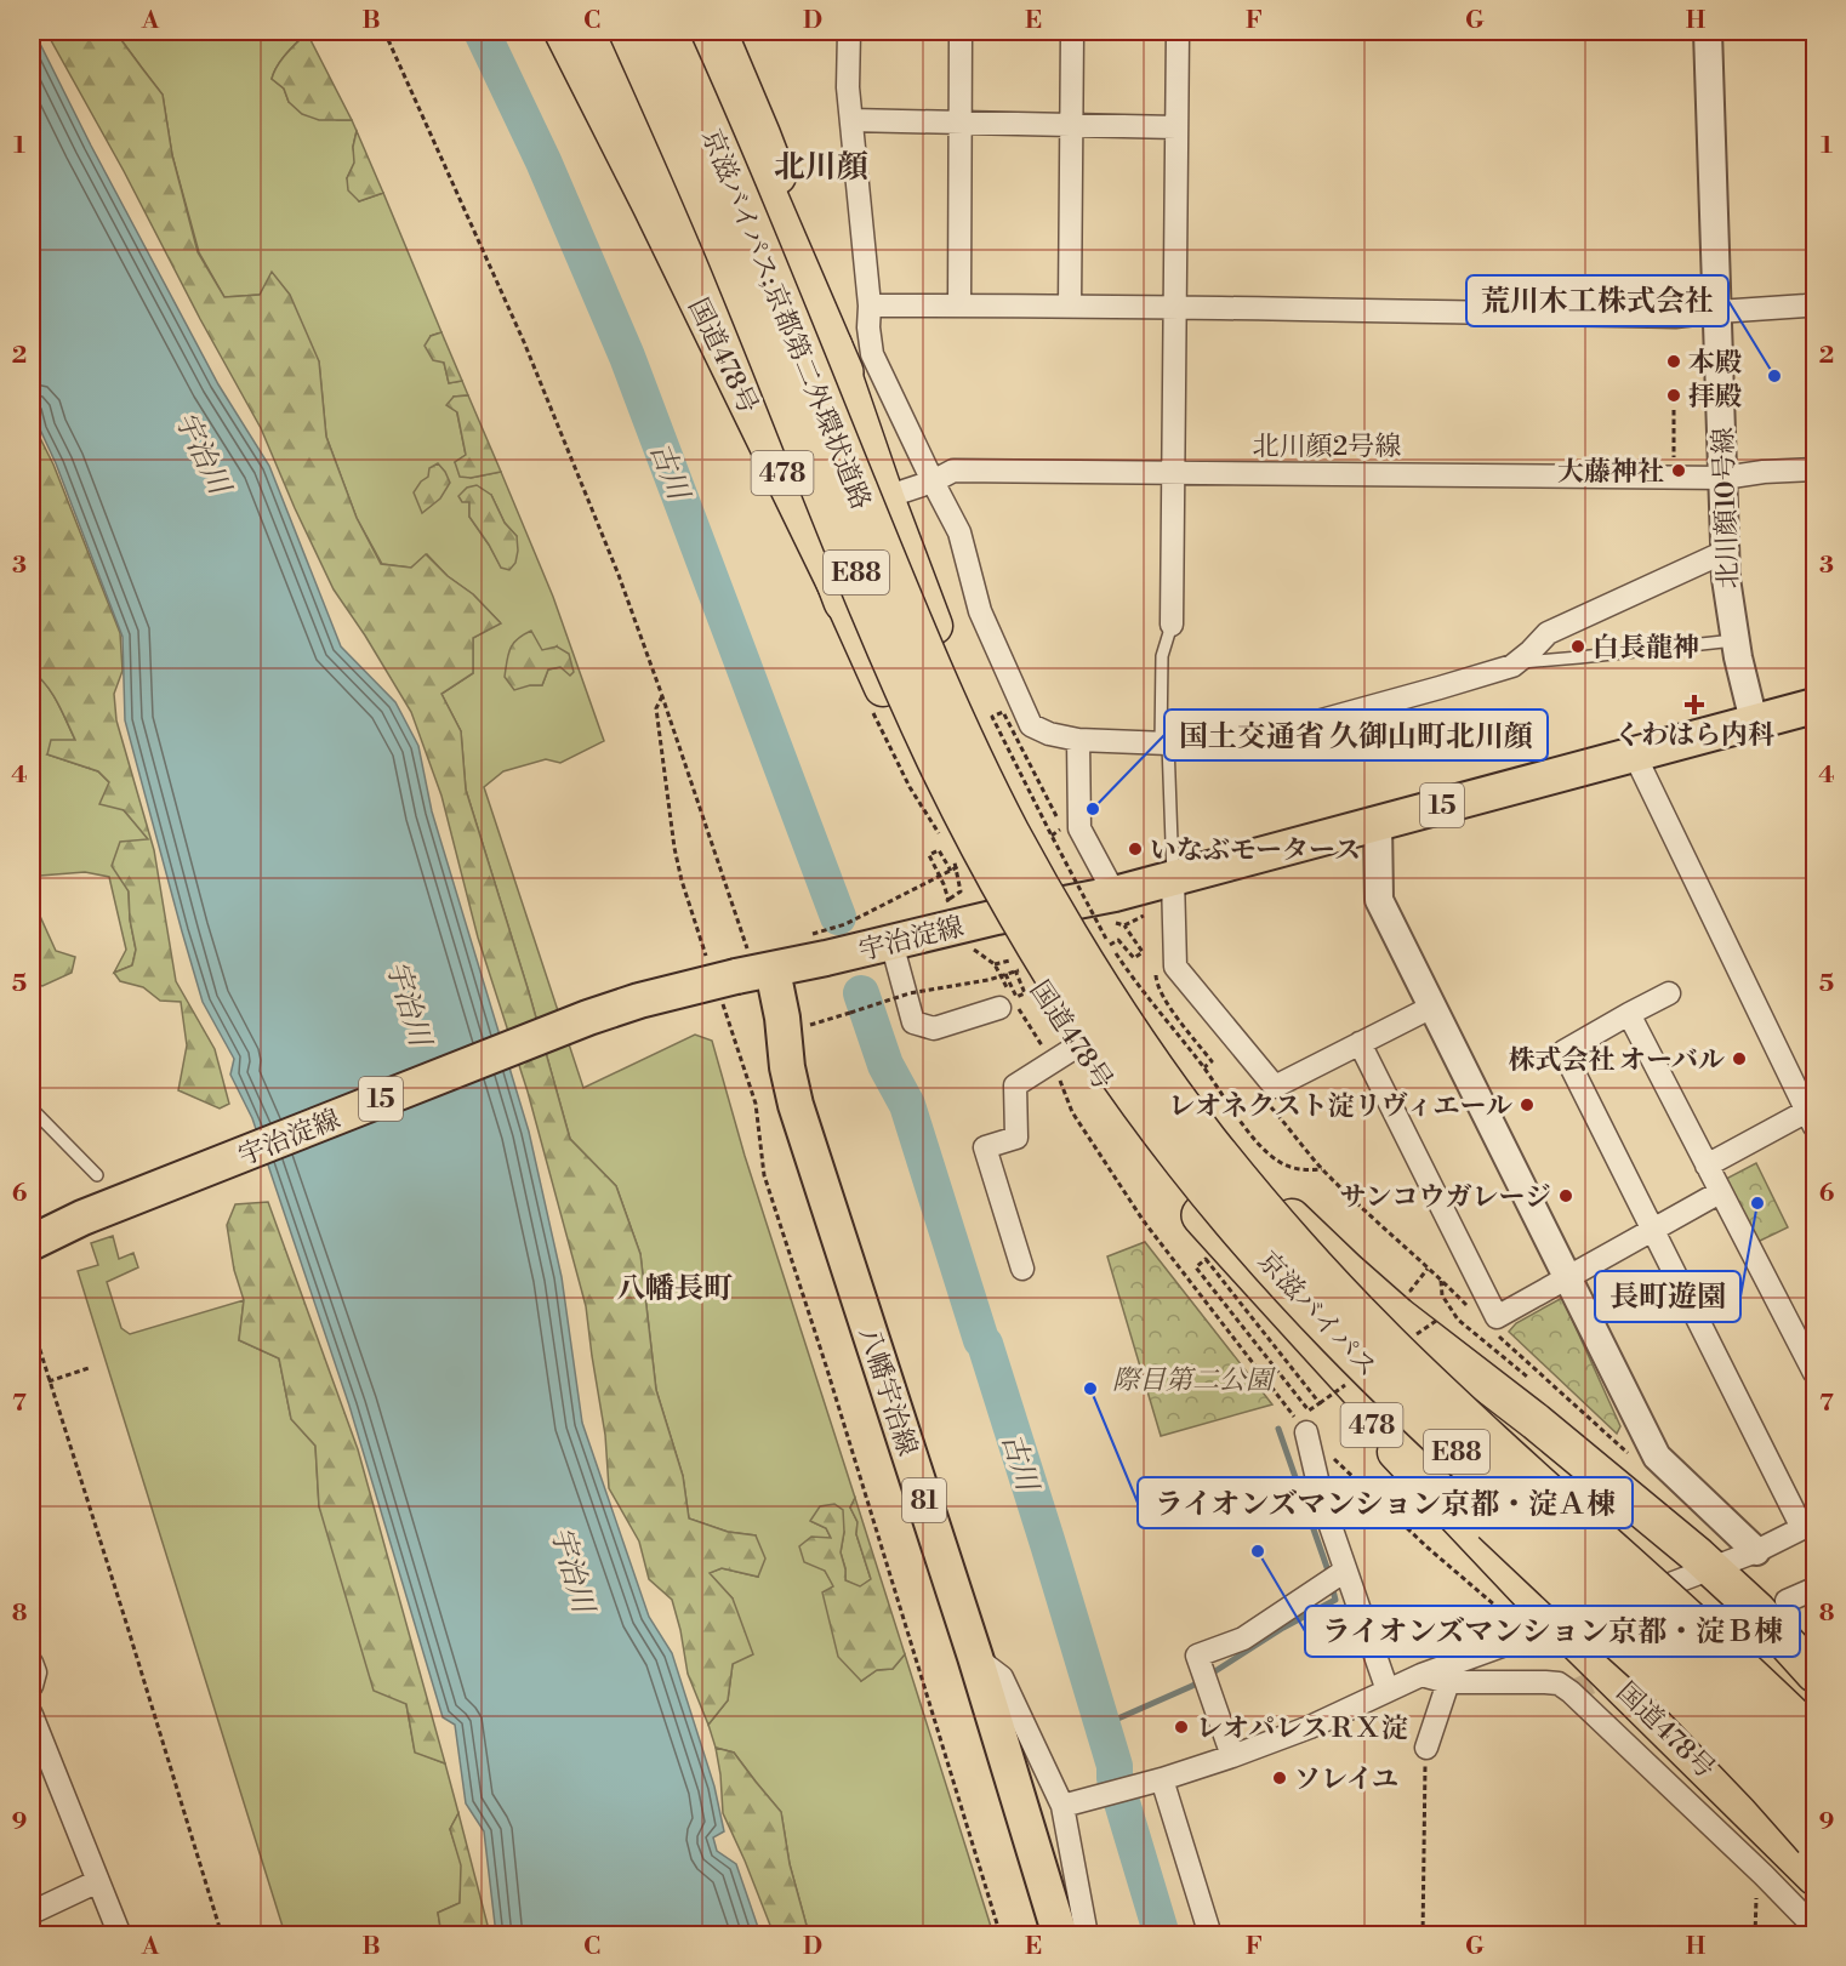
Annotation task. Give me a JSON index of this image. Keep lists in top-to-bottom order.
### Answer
{
  "streets": {
    "highway": [
      "京滋バイパス;京都第二外環状道路",
      "国道478号",
      "478",
      "E88",
      "京滋バイパス"
    ],
    "main road": [
      "15",
      "宇治淀線",
      "八幡宇治線",
      "81"
    ],
    "street": ["北川顔2号線", "北川顔10号線"]
  },
  "crossings": [
    ["京滋バイパス;京都第二外環状道路", "京滋バイパス"],
    ["国道478号", "宇治淀線"],
    ["北川顔2号線", "北川顔10号線"],
    ["北川顔10号線", "宇治淀線"],
    ["宇治淀線", "八幡宇治線"]
  ],
  "districts": ["北川顔", "八幡長町"],
  "water": ["宇治川", "古川"],
  "parks": ["際目第二公園"],
  "places": {
    "other": [
      "本殿",
      "荒川木工株式会社",
      "拝殿",
      "大藤神社",
      "白長龍神",
      "国土交通省 久御山町北川顔",
      "いなぶモータース",
      "株式会社 オーバル",
      "レオネクスト淀リヴィエール",
      "サンコウガレージ",
      "長町遊園",
      "ライオンズマンション京都・淀Ａ棟",
      "ライオンズマンション京都・淀Ｂ棟",
      "レオパレスＲＸ淀",
      "ソレイユ"
    ],
    "health": ["くわはら内科"]
  },
  "grid": {
    "columns": [
      "A",
      "B",
      "C",
      "D",
      "E",
      "F",
      "G",
      "H"
    ],
    "rows": [
      "1",
      "2",
      "3",
      "4",
      "5",
      "6",
      "7",
      "8",
      "9"
    ]
  }
}
